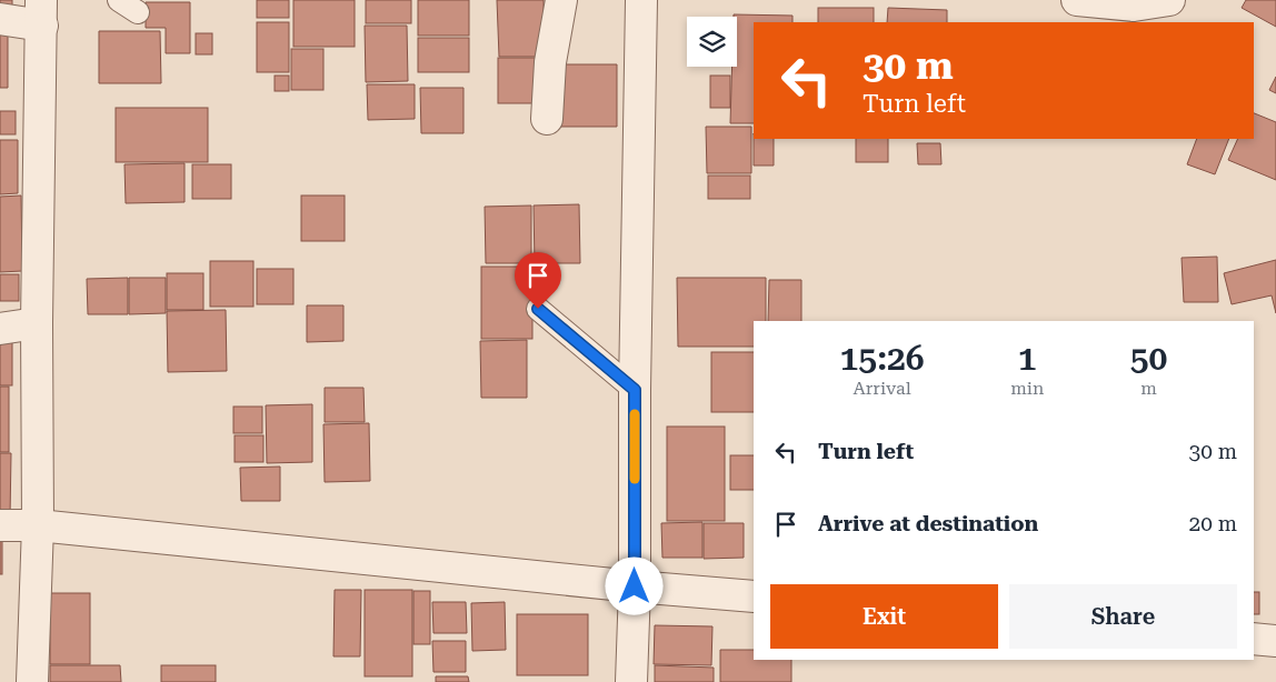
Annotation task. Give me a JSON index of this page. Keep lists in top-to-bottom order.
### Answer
{
  "page": {
    "turn": ["30 m", "Turn left"],
    "eta": [
      "15:26",
      "Arrival",
      "1",
      "min",
      "50",
      "m"
    ],
    "list": [
      {
        "name": "Turn left",
        "value": "30 m"
      },
      {
        "name": "Arrive at destination",
        "value": "20 m"
      }
    ],
    "buttons": ["Exit", "Share"]
  }
}
